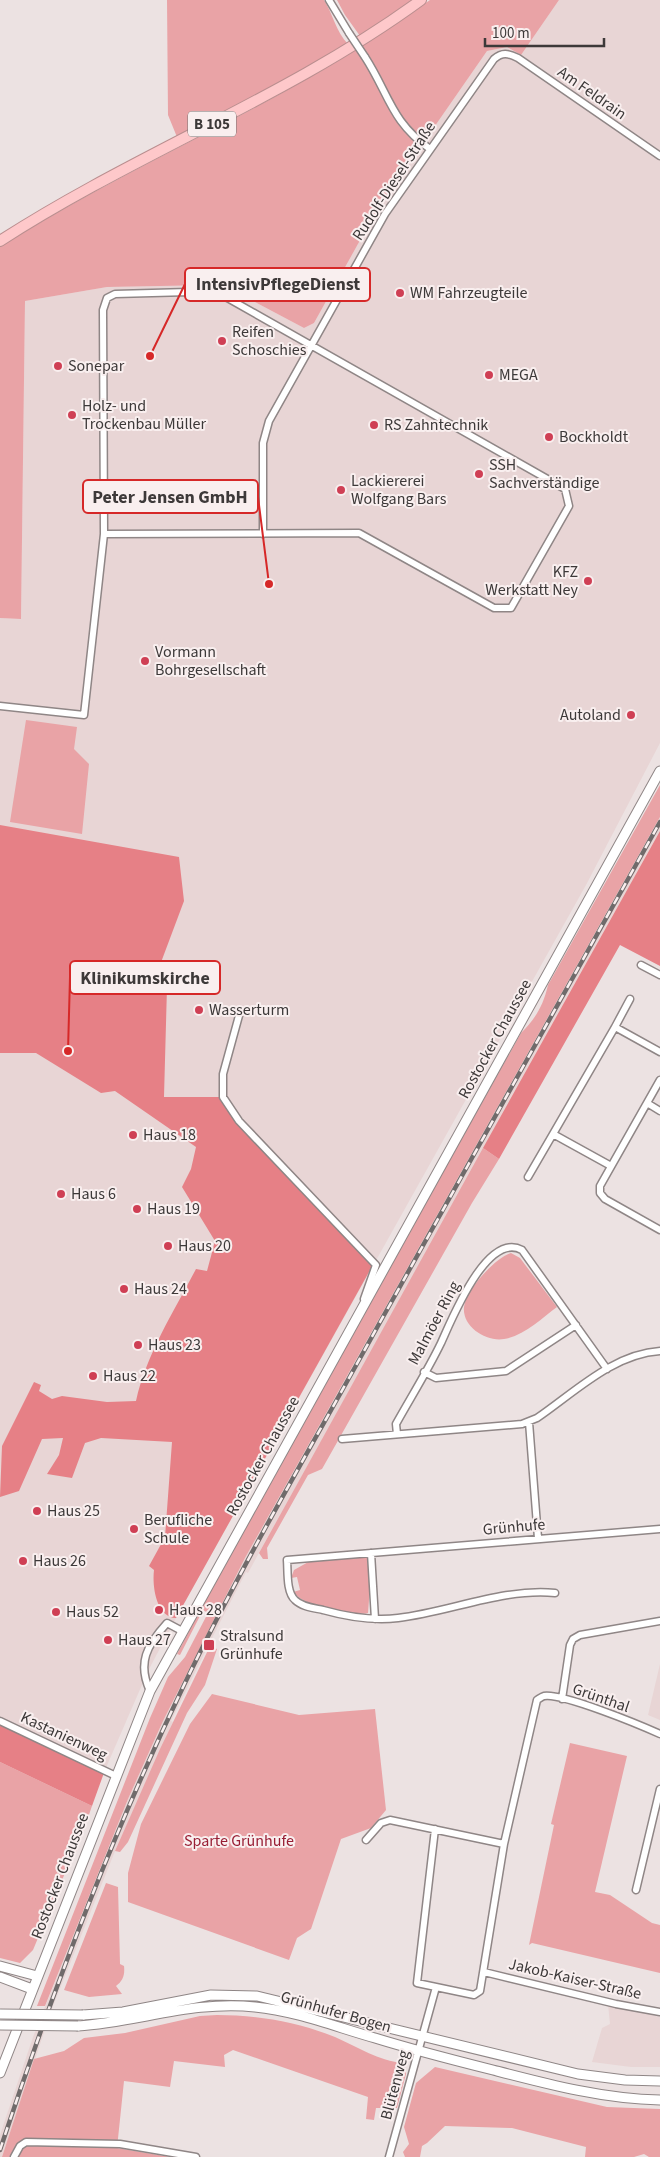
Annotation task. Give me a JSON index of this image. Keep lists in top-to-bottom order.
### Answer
{
  "streets": {
    "highway": ["B 105"],
    "main road": ["Rostocker Chaussee", "Grünhufer Bogen"],
    "street": [
      "Am Feldrain",
      "Rudolf-Diesel-Straße",
      "Malmöer Ring",
      "Grünhufe",
      "Grünthal",
      "Kastanienweg",
      "Jakob-Kaiser-Straße",
      "Blütenweg"
    ]
  },
  "crossings": [
    ["Am Feldrain", "Rudolf-Diesel-Straße"],
    ["Rostocker Chaussee", "Kastanienweg"],
    ["Grünhufer Bogen", "Blütenweg"]
  ],
  "parks": ["Sparte Grünhufe"],
  "places": {
    "other": [
      "WM Fahrzeugteile",
      "Reifen Schoschies",
      "IntensivPflegeDienst",
      "Sonepar",
      "MEGA",
      "Holz- und Trockenbau Müller",
      "RS Zahntechnik",
      "Bockholdt",
      "SSH Sachverständige",
      "Lackiererei Wolfgang Bars",
      "KFZ Werkstatt Ney",
      "Peter Jensen GmbH",
      "Vormann Bohrgesellschaft",
      "Autoland",
      "Wasserturm",
      "Klinikumskirche",
      "Haus 18",
      "Haus 6",
      "Haus 19",
      "Haus 20",
      "Haus 24",
      "Haus 23",
      "Haus 22",
      "Haus 25",
      "Berufliche Schule",
      "Haus 26",
      "Haus 28",
      "Haus 52",
      "Haus 27"
    ],
    "transit": ["Stralsund Grünhufe"]
  },
  "scale_bar": "100 m"
}
